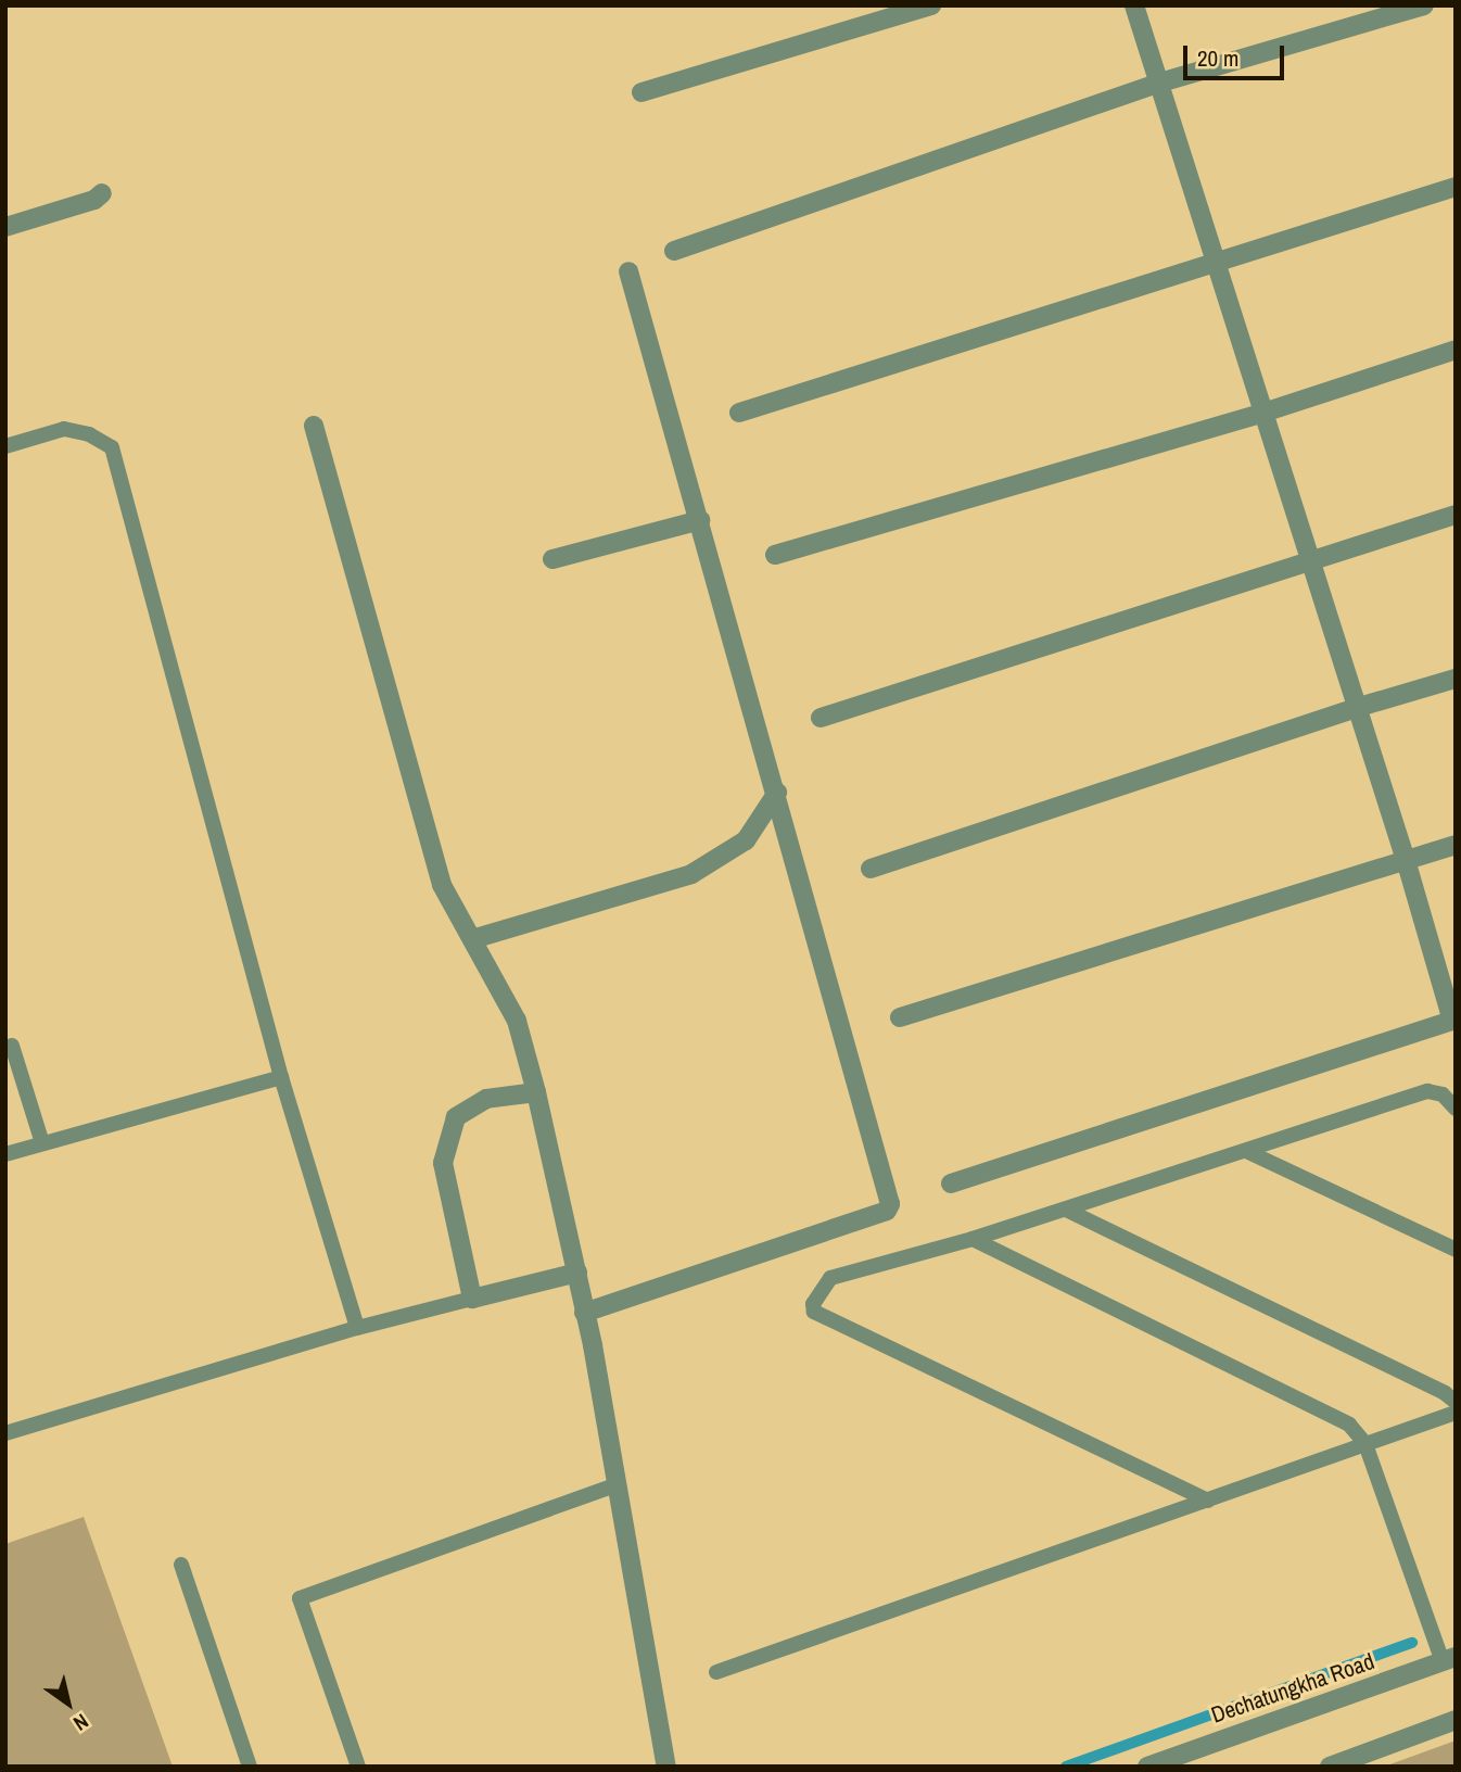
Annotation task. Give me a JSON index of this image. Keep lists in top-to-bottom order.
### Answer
{
  "streets": {
    "street": ["Dechatungkha Road"]
  },
  "scale_bar": "20 m",
  "north": "bottom right"
}
